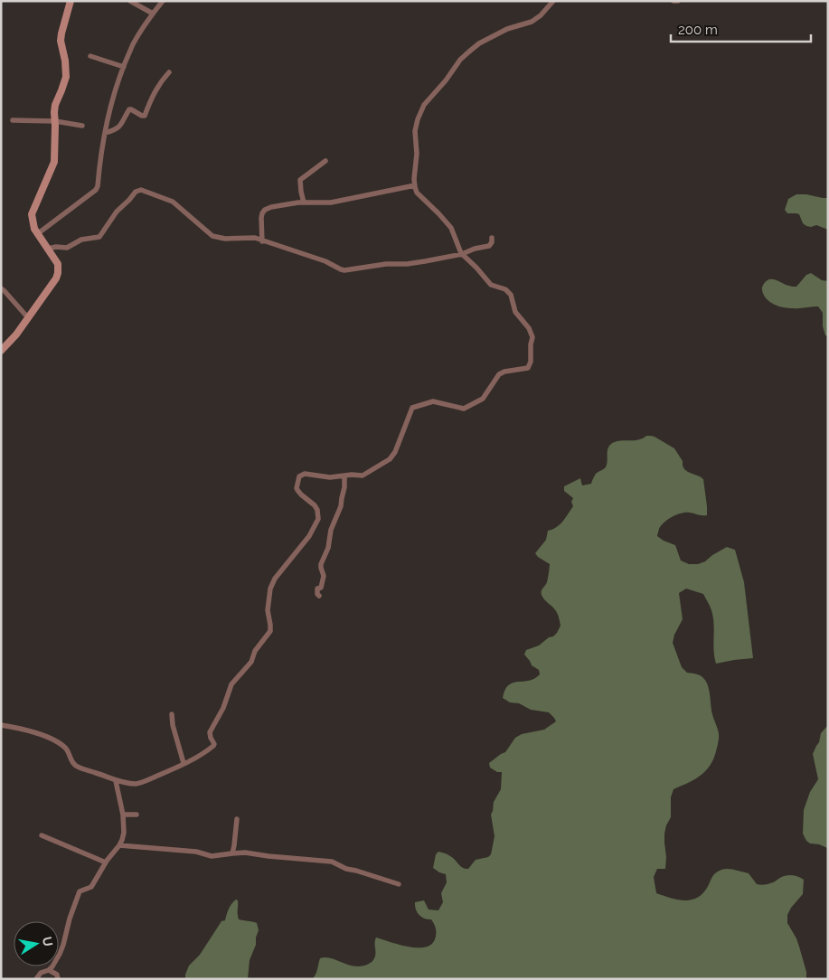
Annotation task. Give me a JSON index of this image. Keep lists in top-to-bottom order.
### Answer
{
  "scale_bar": "200 m",
  "north": "right"
}
